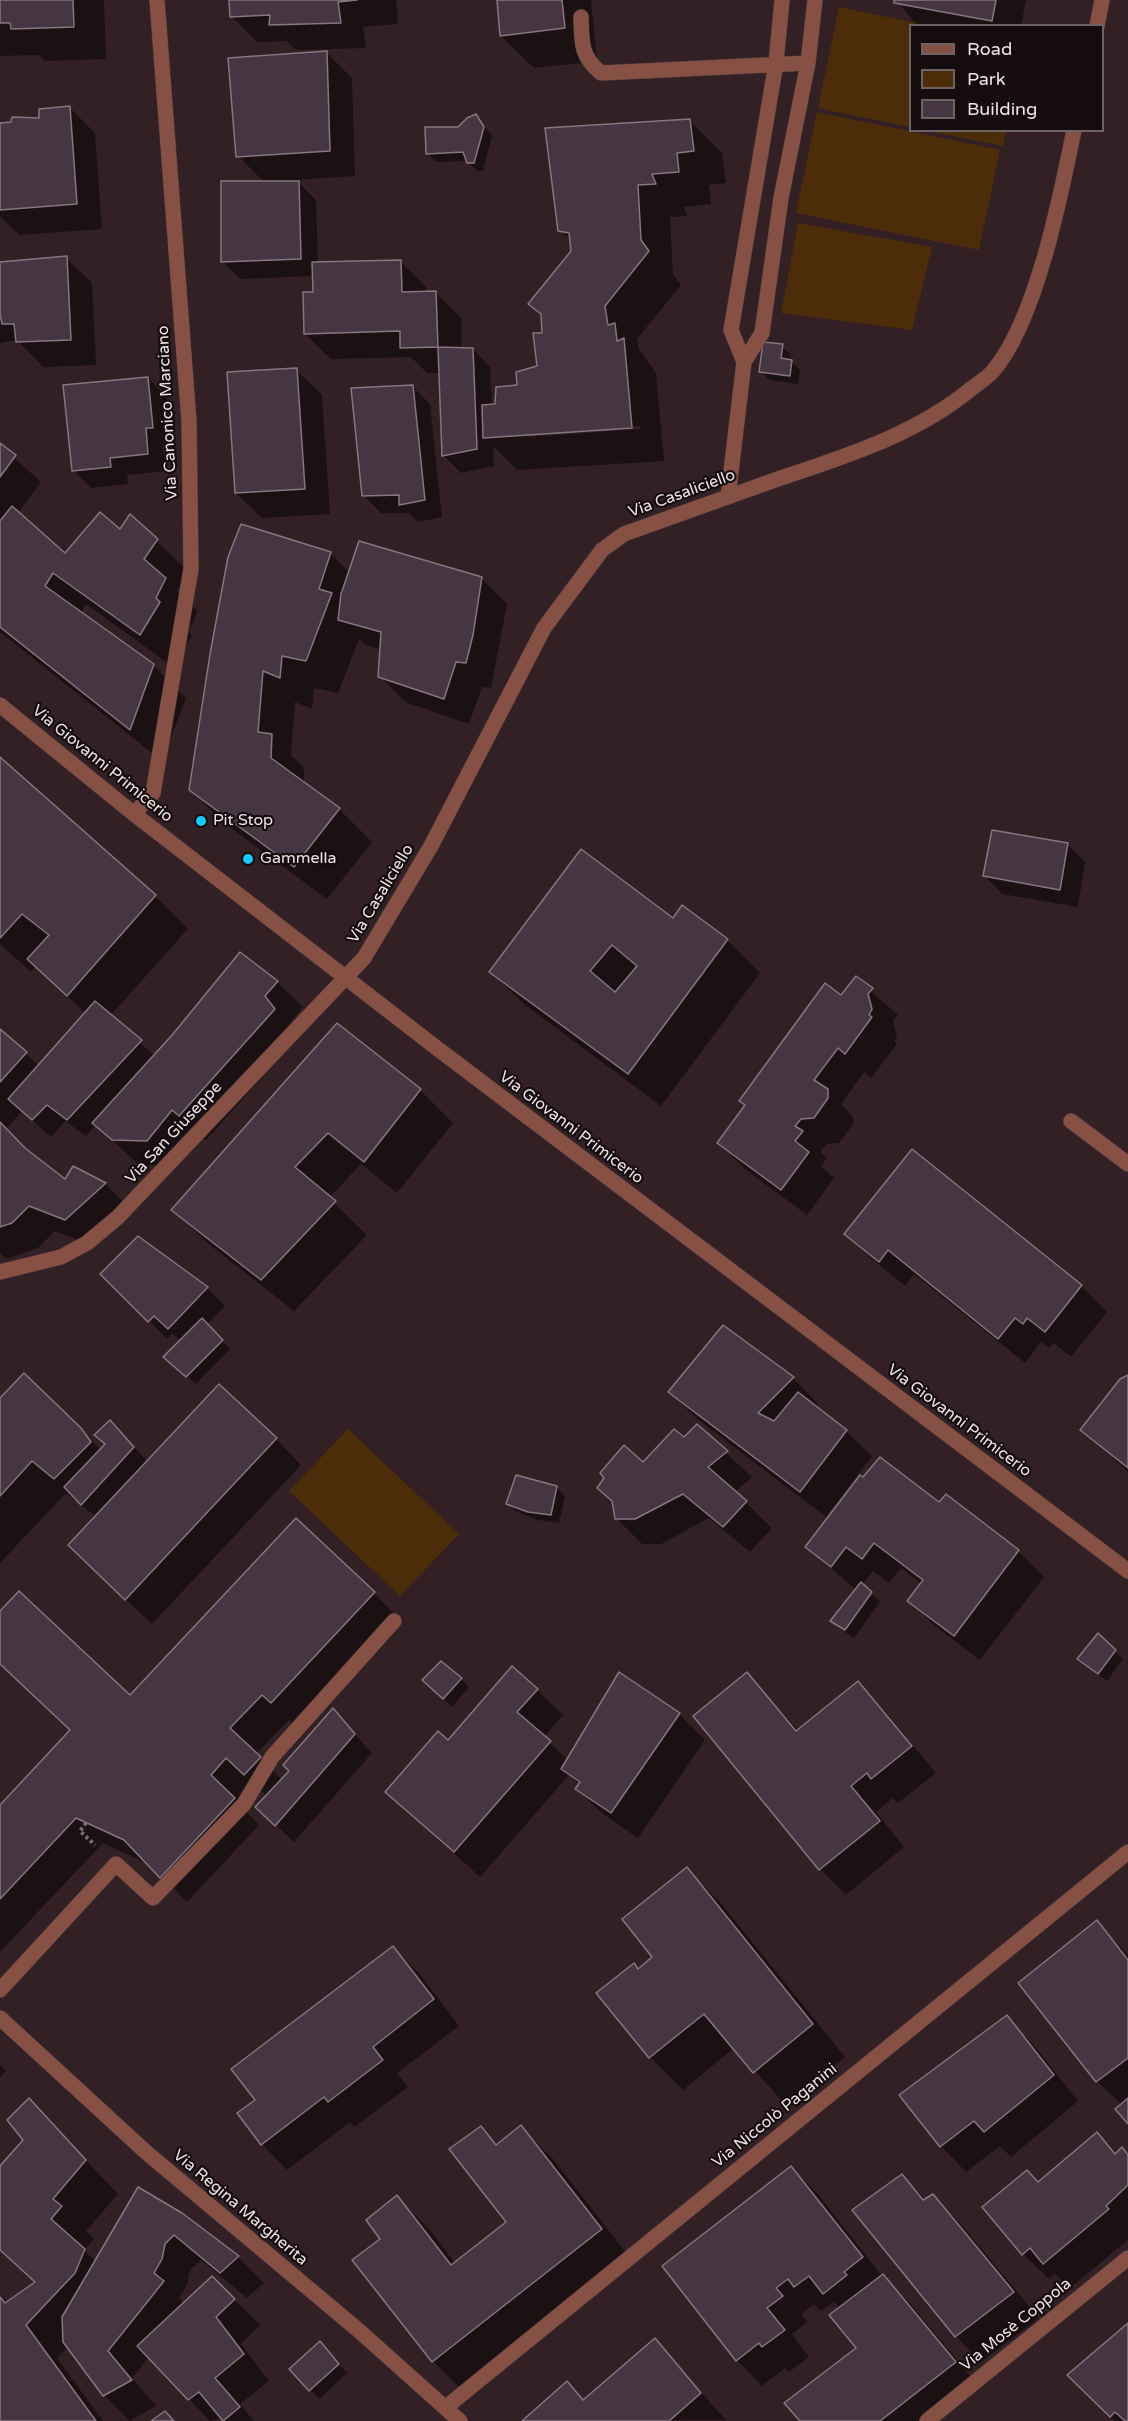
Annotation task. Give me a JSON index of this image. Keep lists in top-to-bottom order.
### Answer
{
  "streets": {
    "street": [
      "Via Canonico Marciano",
      "Via Casaliciello",
      "Via Giovanni Primicerio",
      "Via San Giuseppe",
      "Via Niccolò Paganini",
      "Via Regina Margherita",
      "Via Mosè Coppola"
    ]
  },
  "crossings": [
    ["Via Canonico Marciano", "Via Giovanni Primicerio"],
    ["Via Casaliciello", "Via Giovanni Primicerio"],
    ["Via Casaliciello", "Via San Giuseppe"],
    ["Via Giovanni Primicerio", "Via San Giuseppe"],
    ["Via Niccolò Paganini", "Via Regina Margherita"]
  ],
  "places": ["Pit Stop", "Gammella"],
  "legend": ["Road", "Park", "Building"]
}
